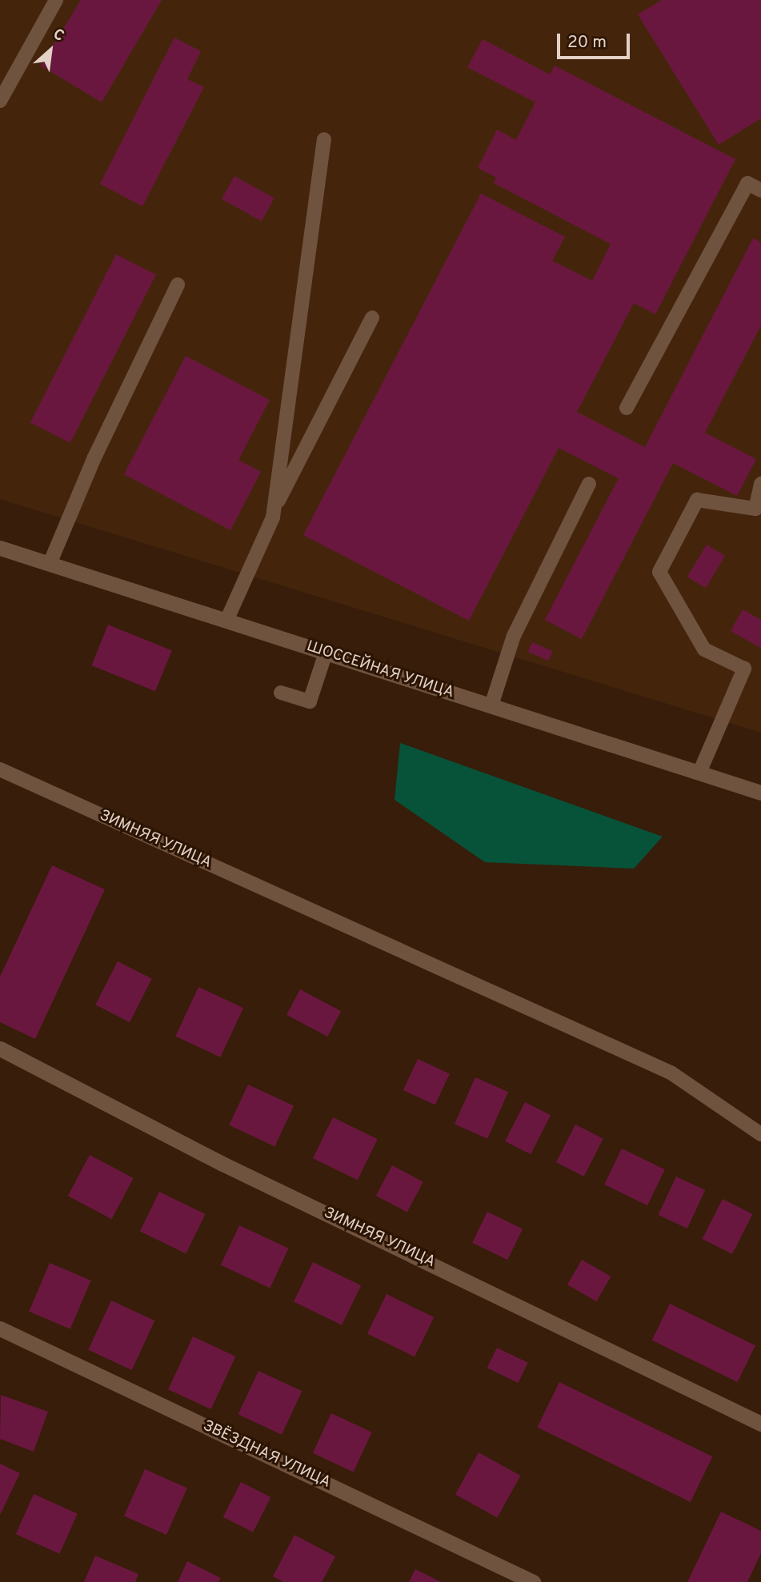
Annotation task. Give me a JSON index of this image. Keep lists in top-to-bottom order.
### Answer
{
  "streets": {
    "street": ["ШОССЕЙНАЯ УЛИЦА", "ЗИМНЯЯ УЛИЦА", "ЗВЁЗДНАЯ УЛИЦА"]
  },
  "scale_bar": "20 m",
  "north": "top right"
}
